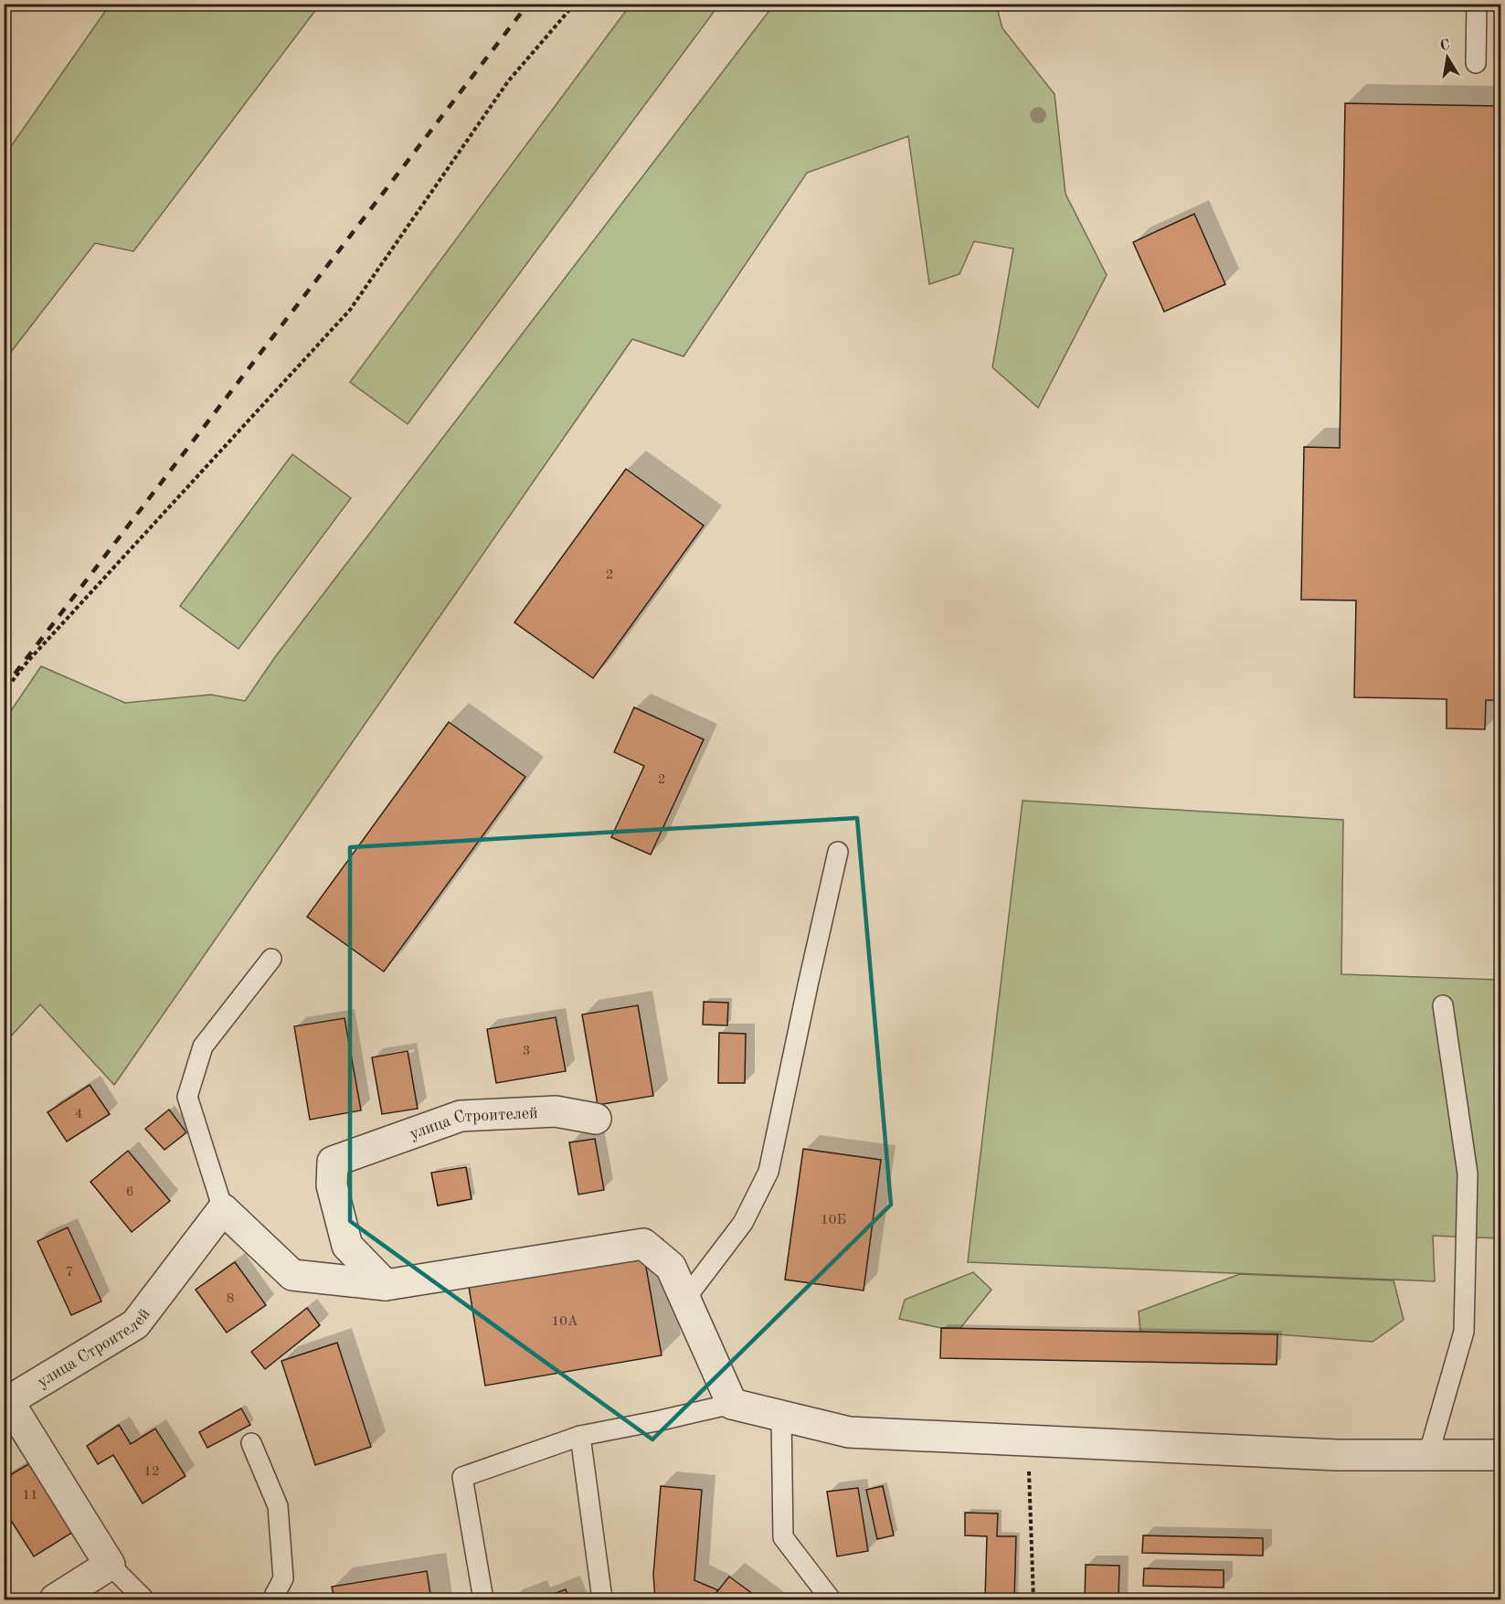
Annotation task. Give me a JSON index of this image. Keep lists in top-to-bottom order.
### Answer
{
  "streets": {
    "street": ["улица Строителей"]
  },
  "house_numbers": [
    "2",
    "2",
    "3",
    "4",
    "6",
    "10Б",
    "7",
    "8",
    "10А",
    "12",
    "11"
  ],
  "north": "top"
}
